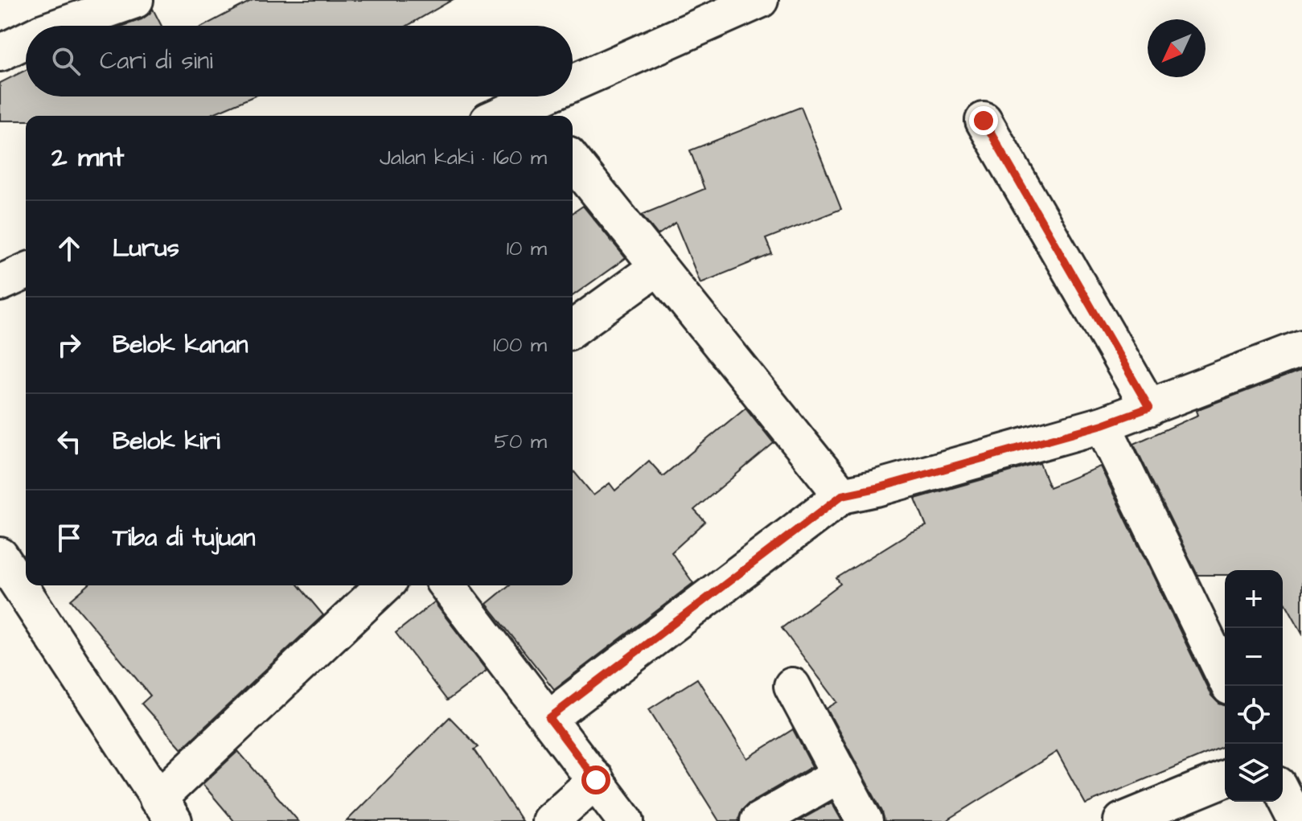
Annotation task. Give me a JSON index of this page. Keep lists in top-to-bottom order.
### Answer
{
  "north": "bottom left",
  "page": {
    "search": "Cari di sini",
    "heading": ["2 mnt", "Jalan kaki · 160 m"],
    "list": [
      ["Lurus", "10 m"],
      ["Belok kanan", "100 m"],
      ["Belok kiri", "50 m"],
      "Tiba di tujuan"
    ],
    "map_buttons": ["+", "−"]
  }
}
